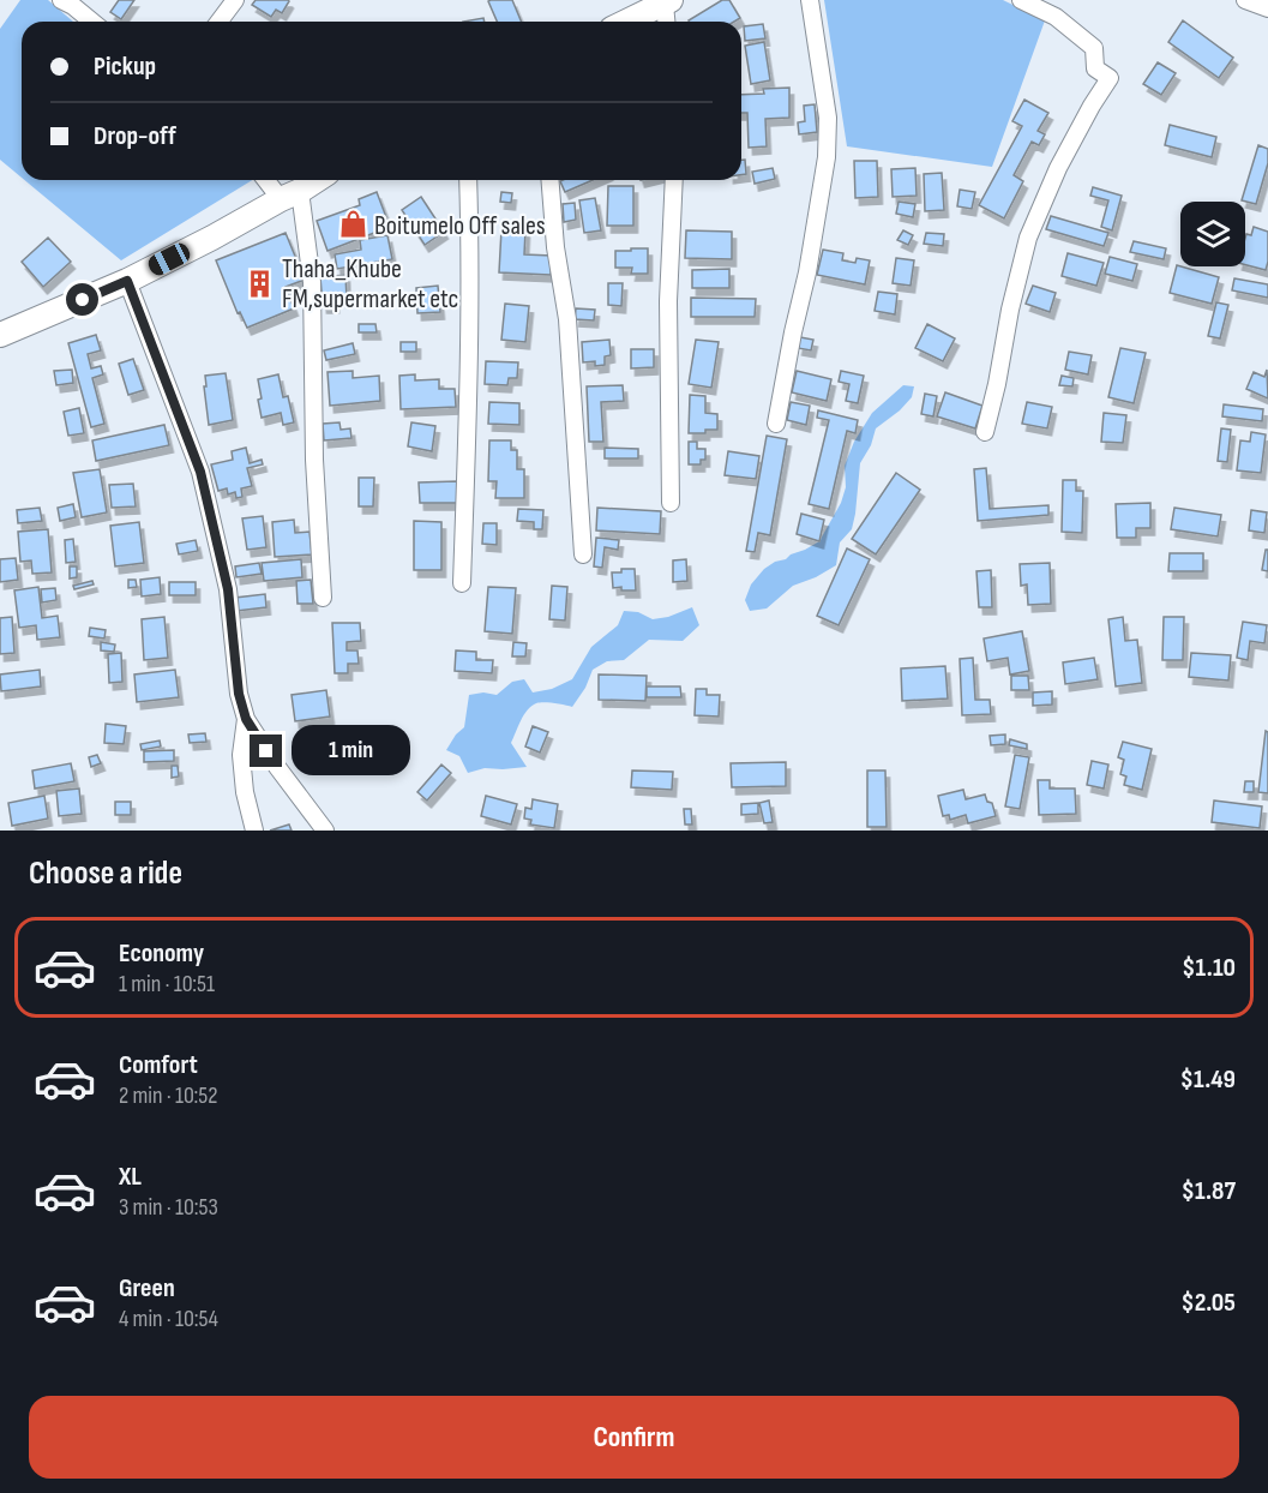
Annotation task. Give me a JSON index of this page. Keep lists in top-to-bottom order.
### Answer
{
  "places": {
    "shop": ["Boitumelo Off sales"],
    "building": ["Thaha_Khube FM,supermarket etc"]
  },
  "page": {
    "banner": ["Pickup", "Drop-off"],
    "bubble": "1 min",
    "heading": "Choose a ride",
    "list": [
      {
        "name": "Economy",
        "note": "1 min · 10:51",
        "value": "$1.10"
      },
      {
        "name": "Comfort",
        "note": "2 min · 10:52",
        "value": "$1.49"
      },
      {
        "name": "XL",
        "note": "3 min · 10:53",
        "value": "$1.87"
      },
      {
        "name": "Green",
        "note": "4 min · 10:54",
        "value": "$2.05"
      }
    ],
    "buttons": "Confirm"
  }
}
